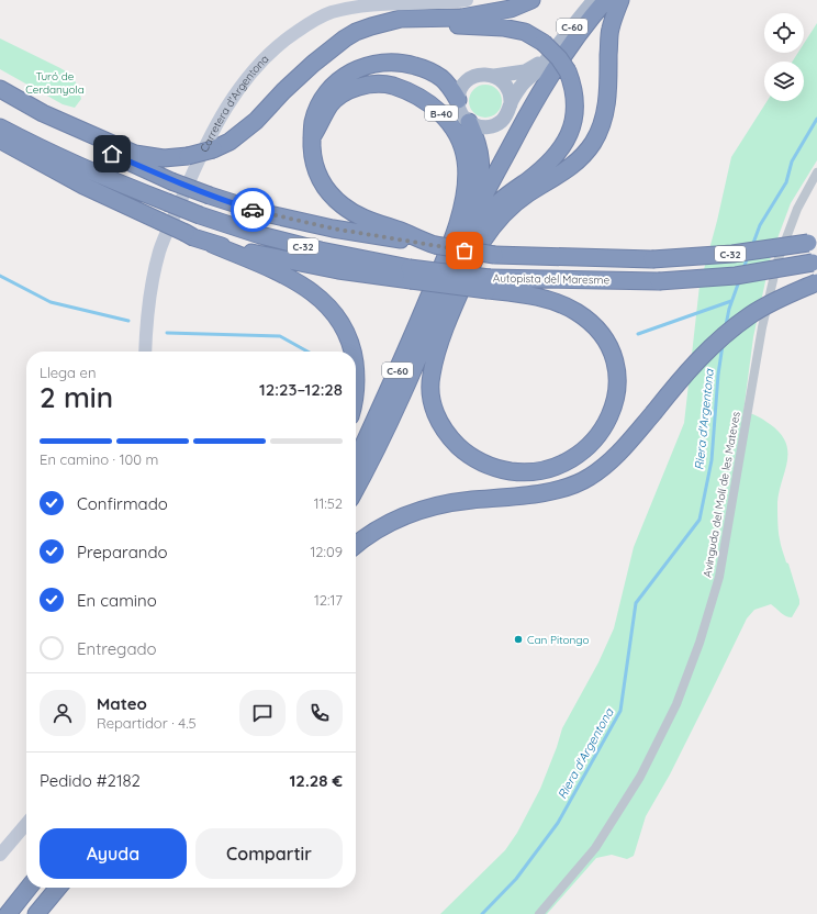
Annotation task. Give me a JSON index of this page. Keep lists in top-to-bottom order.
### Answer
{
  "streets": {
    "highway": [
      "C-60",
      "B-40",
      "C-32",
      "Autopista del Maresme"
    ],
    "street": ["Carretera d'Argentona", "Avinguda del Molí de les Mateves"]
  },
  "crossings": [
    ["C-60", "B-40"]
  ],
  "water": ["Riera d'Argentona"],
  "parks": ["Turó de Cerdanyola"],
  "places": ["Can Pitongo"],
  "page": {
    "heading": ["2 min", "Llega en", "12:23–12:28"],
    "panel": [
      "Mateo",
      "Repartidor · 4.5",
      "Pedido #2182",
      "12.28 €"
    ],
    "bar": "En camino · 100 m",
    "list": [
      ["Confirmado", "11:52"],
      ["Preparando", "12:09"],
      ["En camino", "12:17"],
      "Entregado"
    ],
    "buttons": ["Ayuda", "Compartir"]
  }
}
